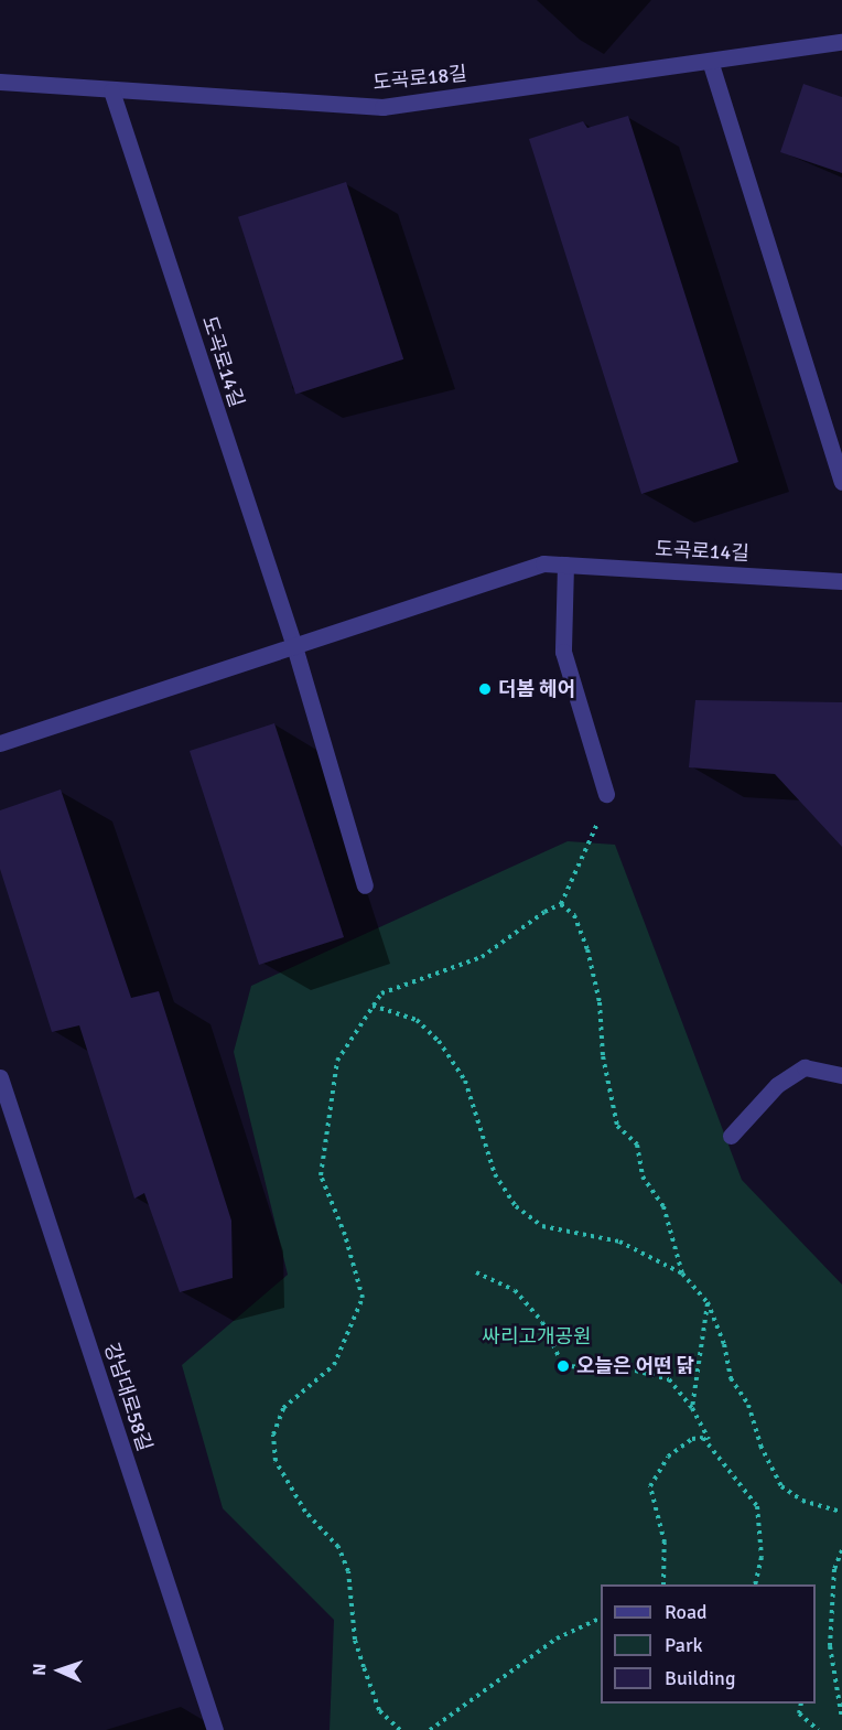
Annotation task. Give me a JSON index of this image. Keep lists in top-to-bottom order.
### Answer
{
  "streets": {
    "street": ["도곡로18길", "도곡로14길", "강남대로58길"]
  },
  "crossings": [
    ["도곡로18길", "도곡로14길"]
  ],
  "parks": ["싸리고개공원"],
  "places": ["더봄 헤어", "오늘은 어떤 닭"],
  "legend": ["Road", "Park", "Building"],
  "north": "left"
}
